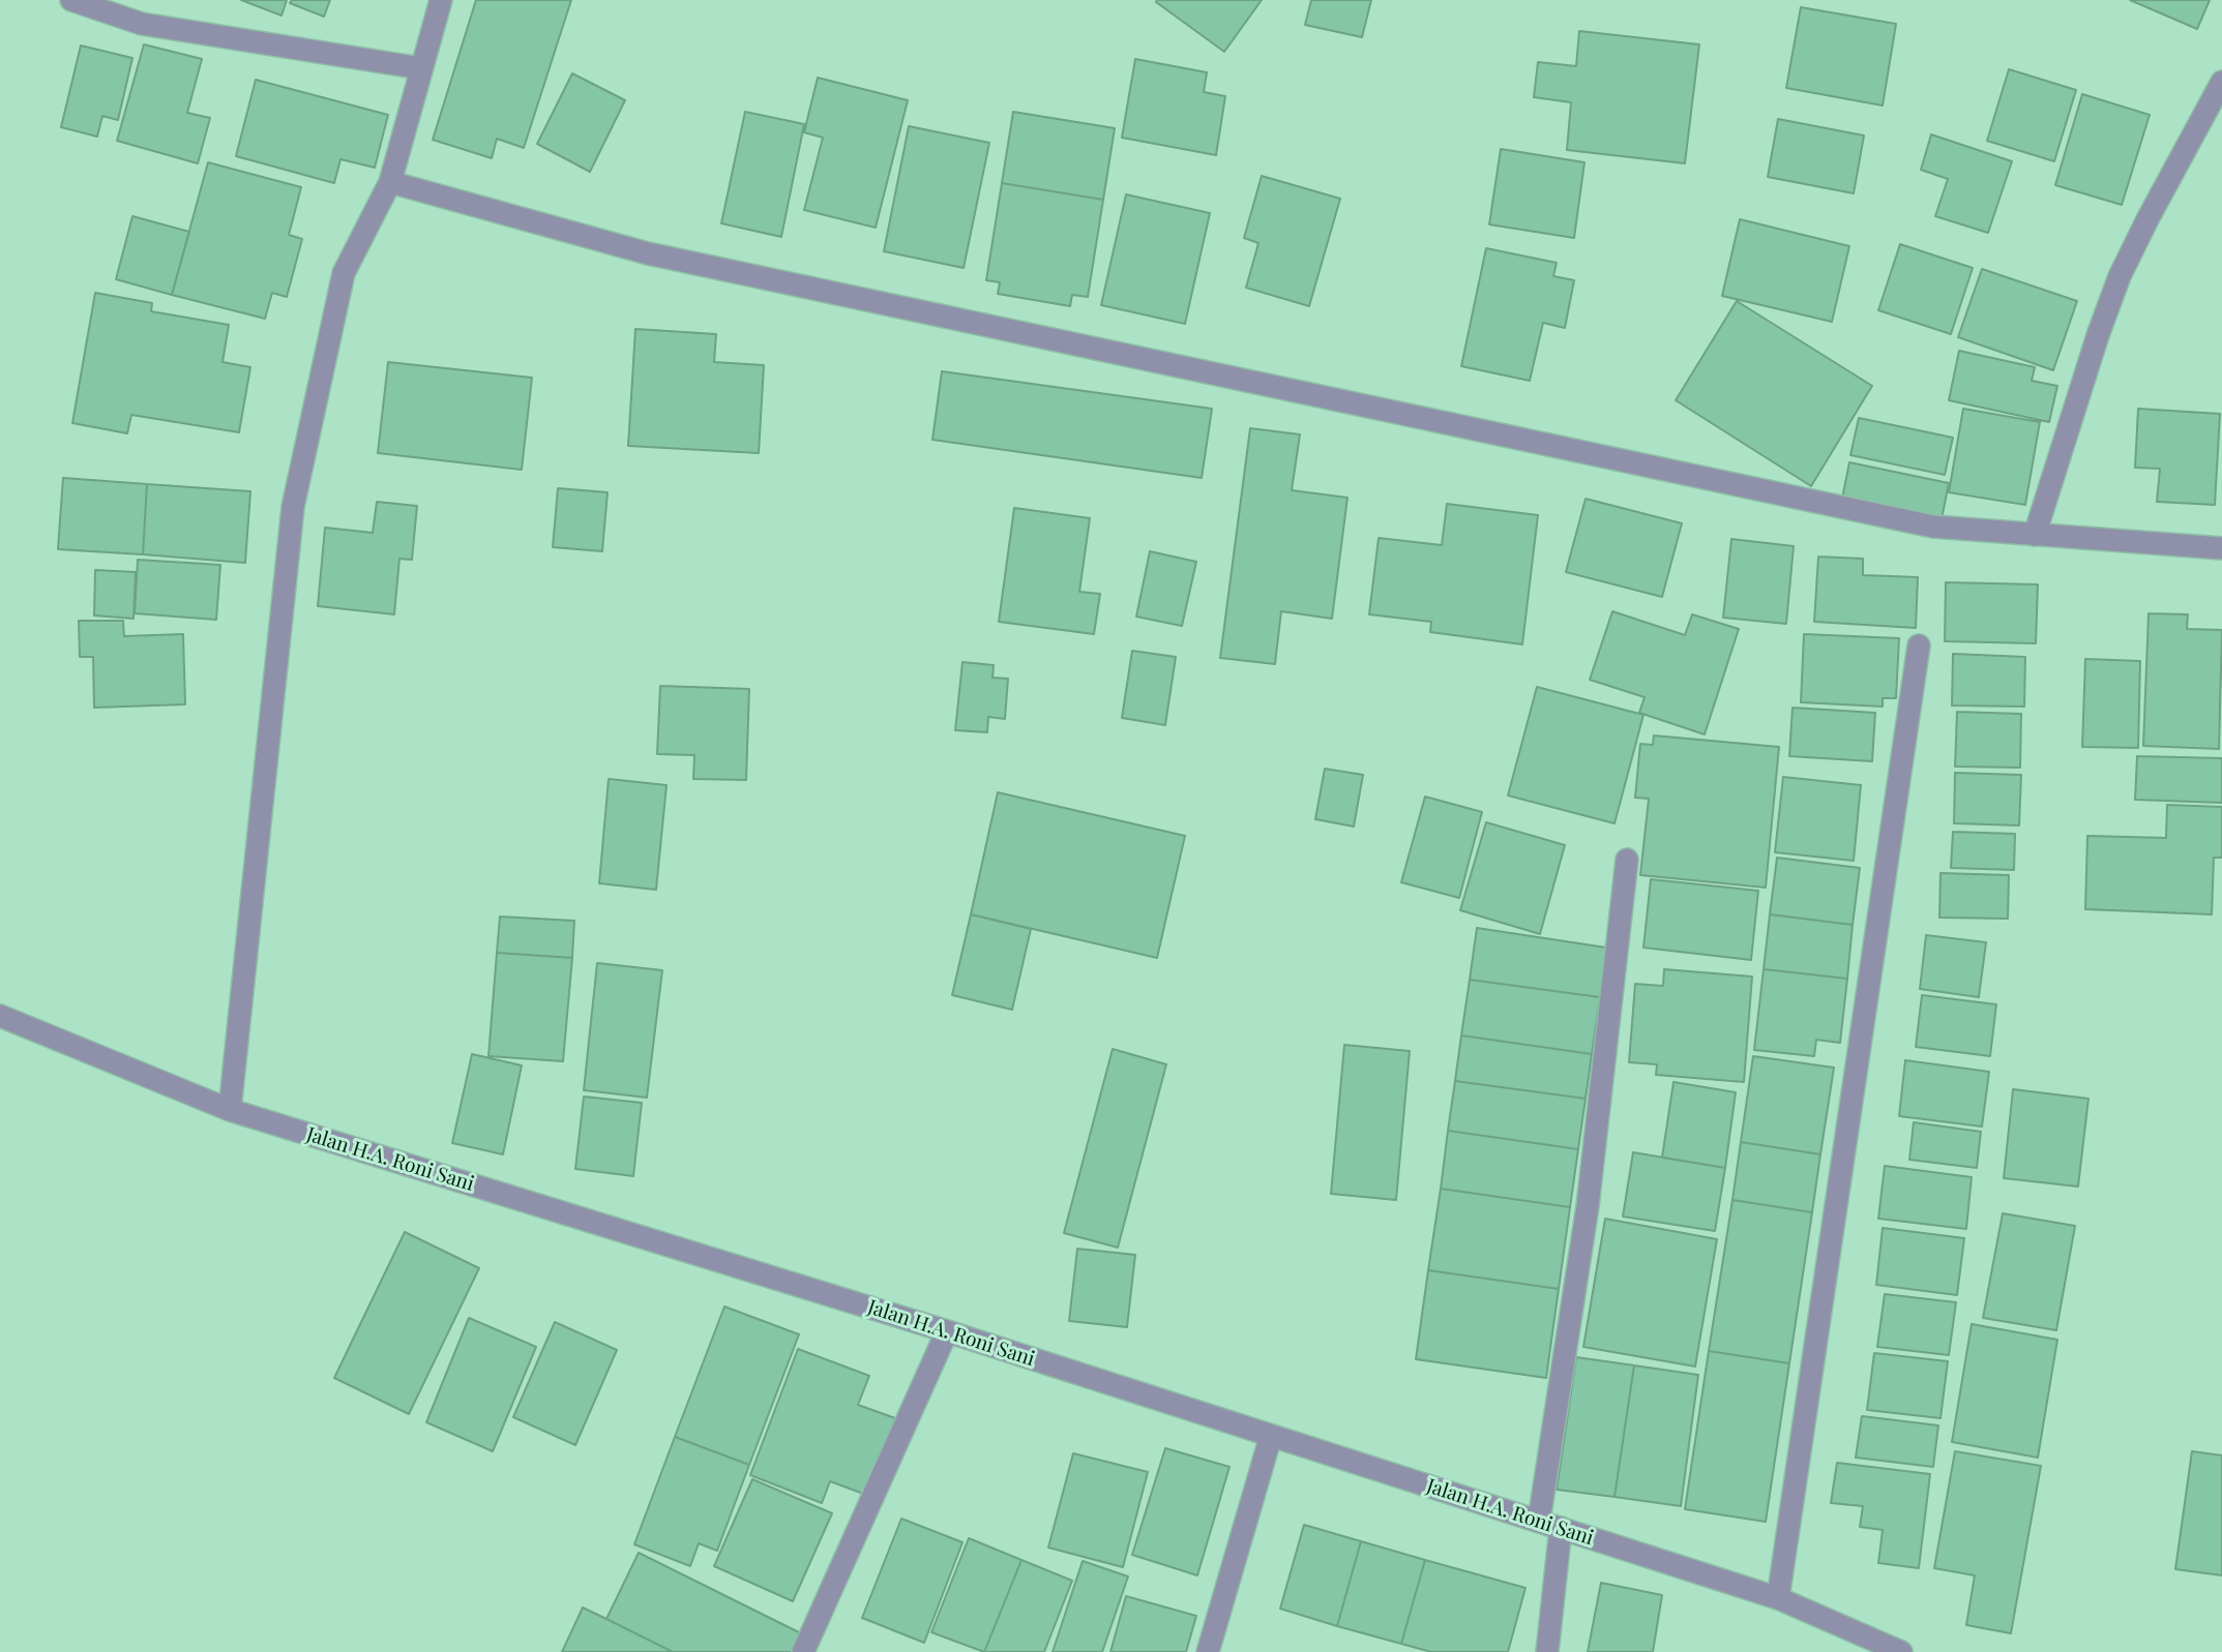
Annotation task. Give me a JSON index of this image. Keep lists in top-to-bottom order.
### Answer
{
  "streets": {
    "street": ["Jalan H.A. Roni Sani"]
  }
}
